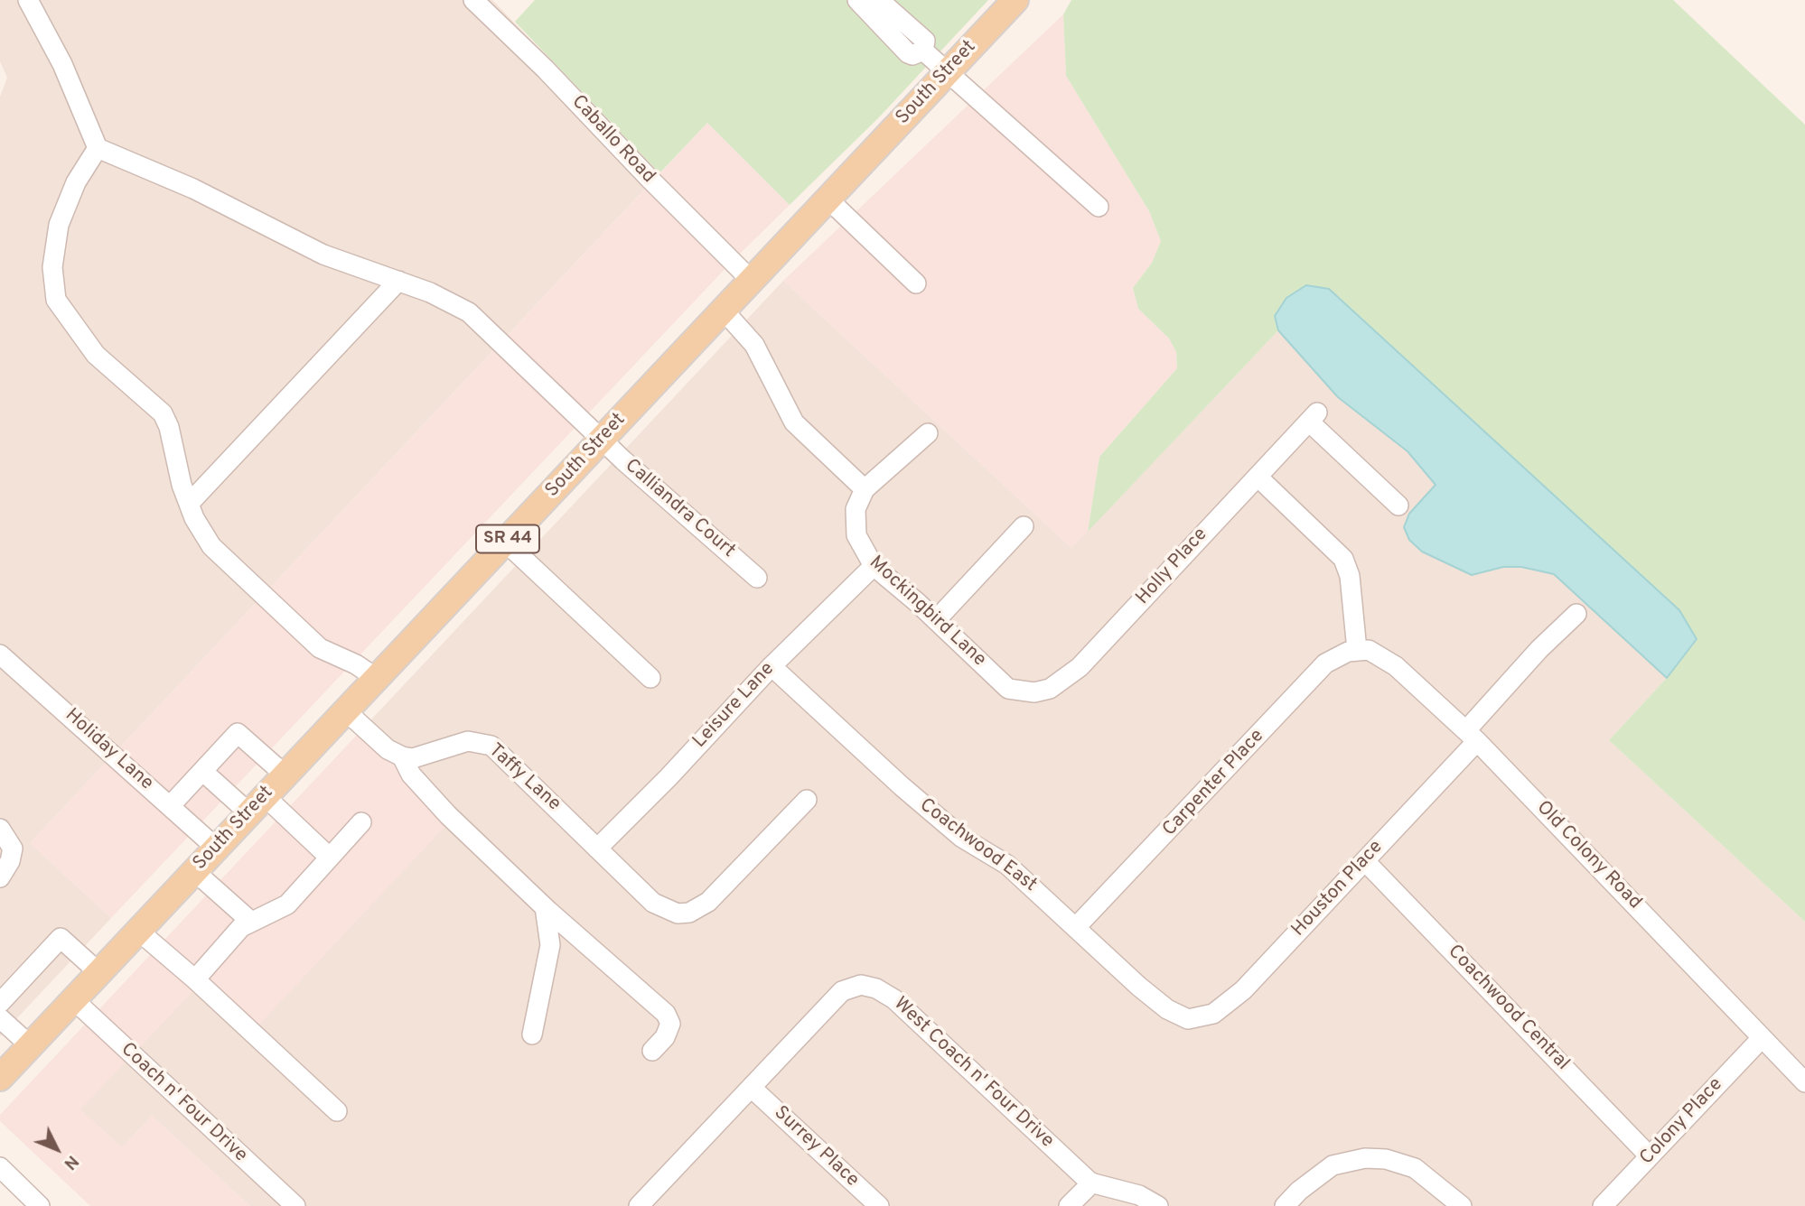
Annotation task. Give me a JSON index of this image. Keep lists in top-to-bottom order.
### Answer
{
  "streets": {
    "main road": ["South Street", "SR 44"],
    "street": [
      "Caballo Road",
      "Calliandra Court",
      "Holly Place",
      "Mockingbird Lane",
      "Leisure Lane",
      "Holiday Lane",
      "Taffy Lane",
      "Carpenter Place",
      "Coachwood East",
      "Old Colony Road",
      "Houston Place",
      "Coachwood Central",
      "West Coach n' Four Drive",
      "Coach n' Four Drive",
      "Colony Place",
      "Surrey Place"
    ]
  },
  "crossings": [
    ["South Street", "Caballo Road"],
    ["South Street", "Calliandra Court"],
    ["South Street", "Holiday Lane"],
    ["South Street", "Coach n' Four Drive"],
    ["Holly Place", "Mockingbird Lane"],
    ["Mockingbird Lane", "Leisure Lane"],
    ["Leisure Lane", "Taffy Lane"],
    ["Leisure Lane", "Coachwood East"],
    ["Carpenter Place", "Coachwood East"],
    ["Carpenter Place", "Old Colony Road"],
    ["Coachwood East", "Houston Place"],
    ["Old Colony Road", "Houston Place"],
    ["Old Colony Road", "Colony Place"],
    ["Houston Place", "Coachwood Central"],
    ["Coachwood Central", "Colony Place"],
    ["West Coach n' Four Drive", "Surrey Place"]
  ],
  "north": "bottom right"
}
